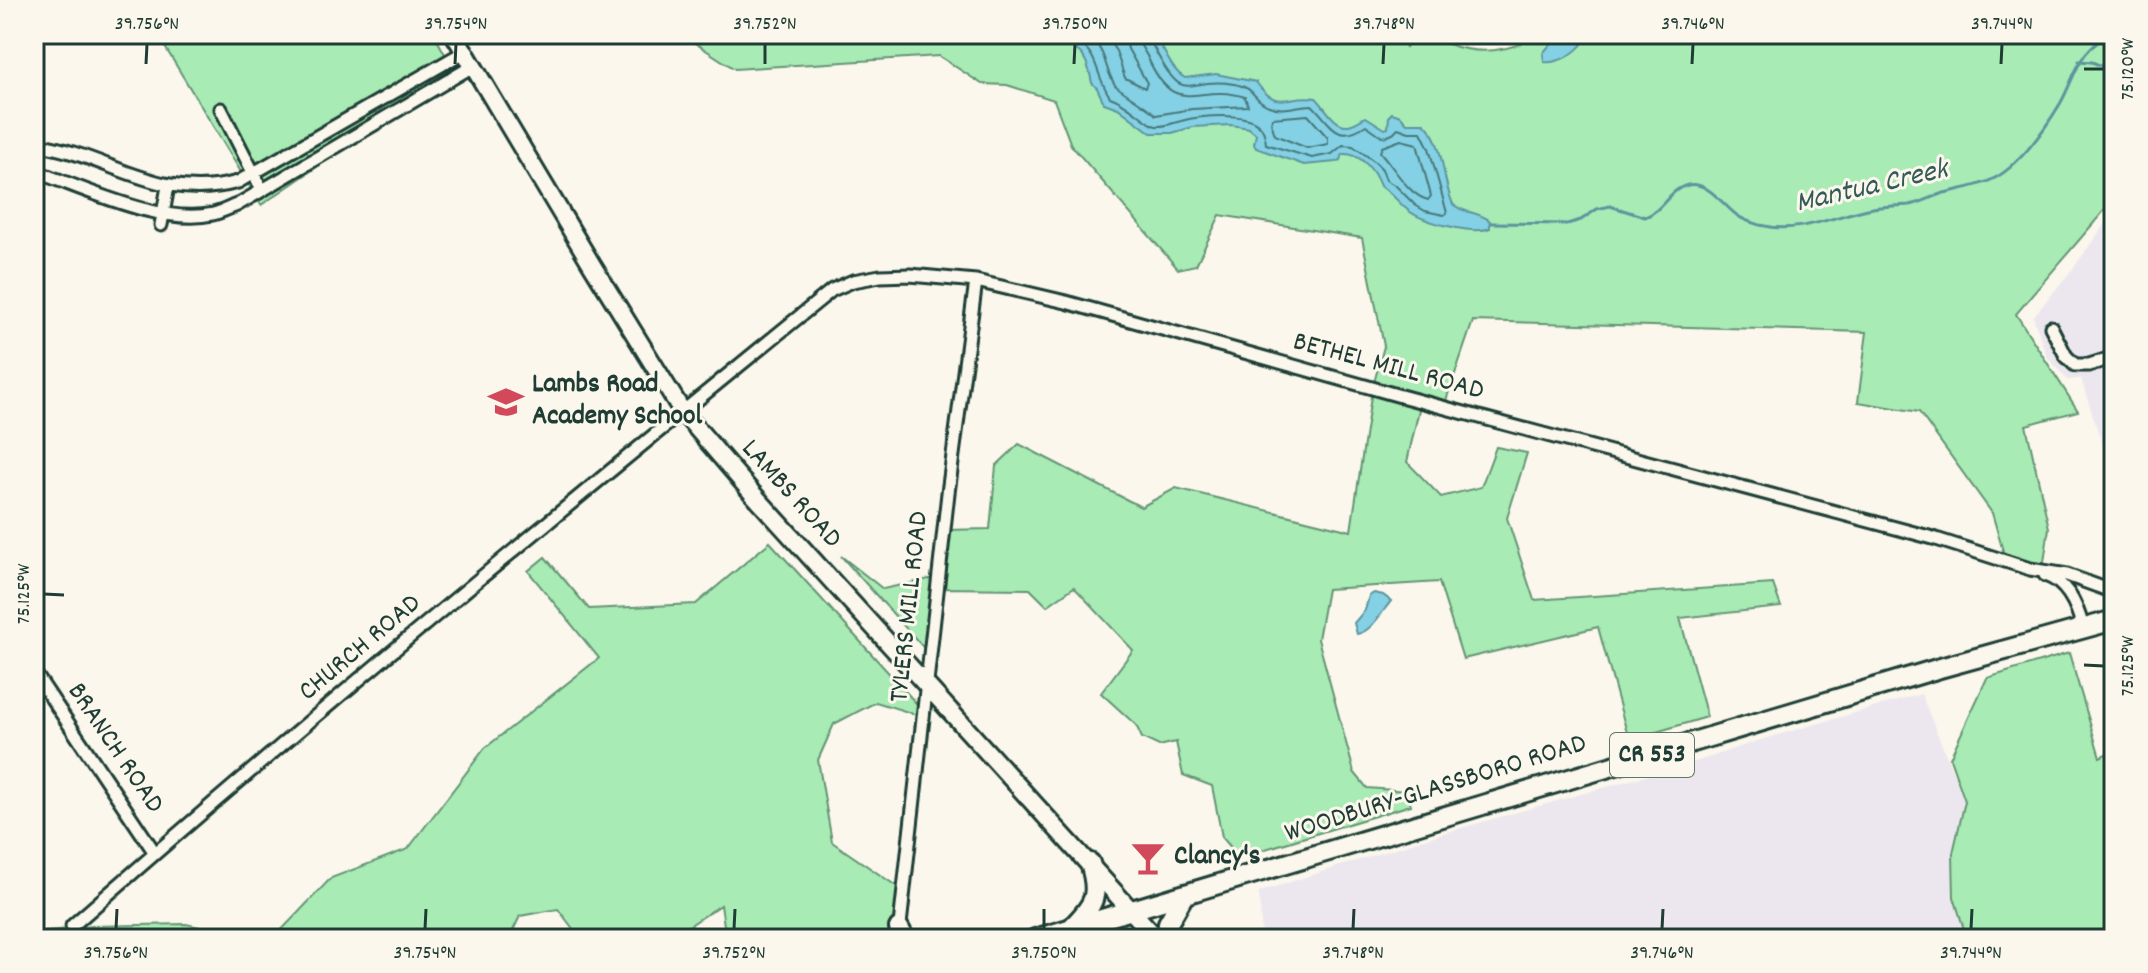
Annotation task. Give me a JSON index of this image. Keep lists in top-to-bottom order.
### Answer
{
  "streets": {
    "main road": ["LAMBS ROAD", "CR 553", "WOODBURY-GLASSBORO ROAD"],
    "street": [
      "BETHEL MILL ROAD",
      "TYLERS MILL ROAD",
      "CHURCH ROAD",
      "BRANCH ROAD"
    ]
  },
  "crossings": [
    ["BETHEL MILL ROAD", "LAMBS ROAD"],
    ["BETHEL MILL ROAD", "TYLERS MILL ROAD"],
    ["BETHEL MILL ROAD", "CHURCH ROAD"],
    ["LAMBS ROAD", "TYLERS MILL ROAD"],
    ["LAMBS ROAD", "CHURCH ROAD"],
    ["LAMBS ROAD", "WOODBURY-GLASSBORO ROAD"],
    ["CHURCH ROAD", "BRANCH ROAD"],
    ["CR 553", "WOODBURY-GLASSBORO ROAD"]
  ],
  "water": ["Mantua Creek"],
  "places": {
    "school or university": ["Lambs Road Academy School"],
    "bar": ["Clancy's"]
  },
  "coordinates": [
    "39.756°N",
    "39.754°N",
    "39.752°N",
    "39.750°N",
    "39.748°N",
    "39.746°N",
    "39.744°N",
    "75.120°W",
    "75.125°W"
  ]
}
